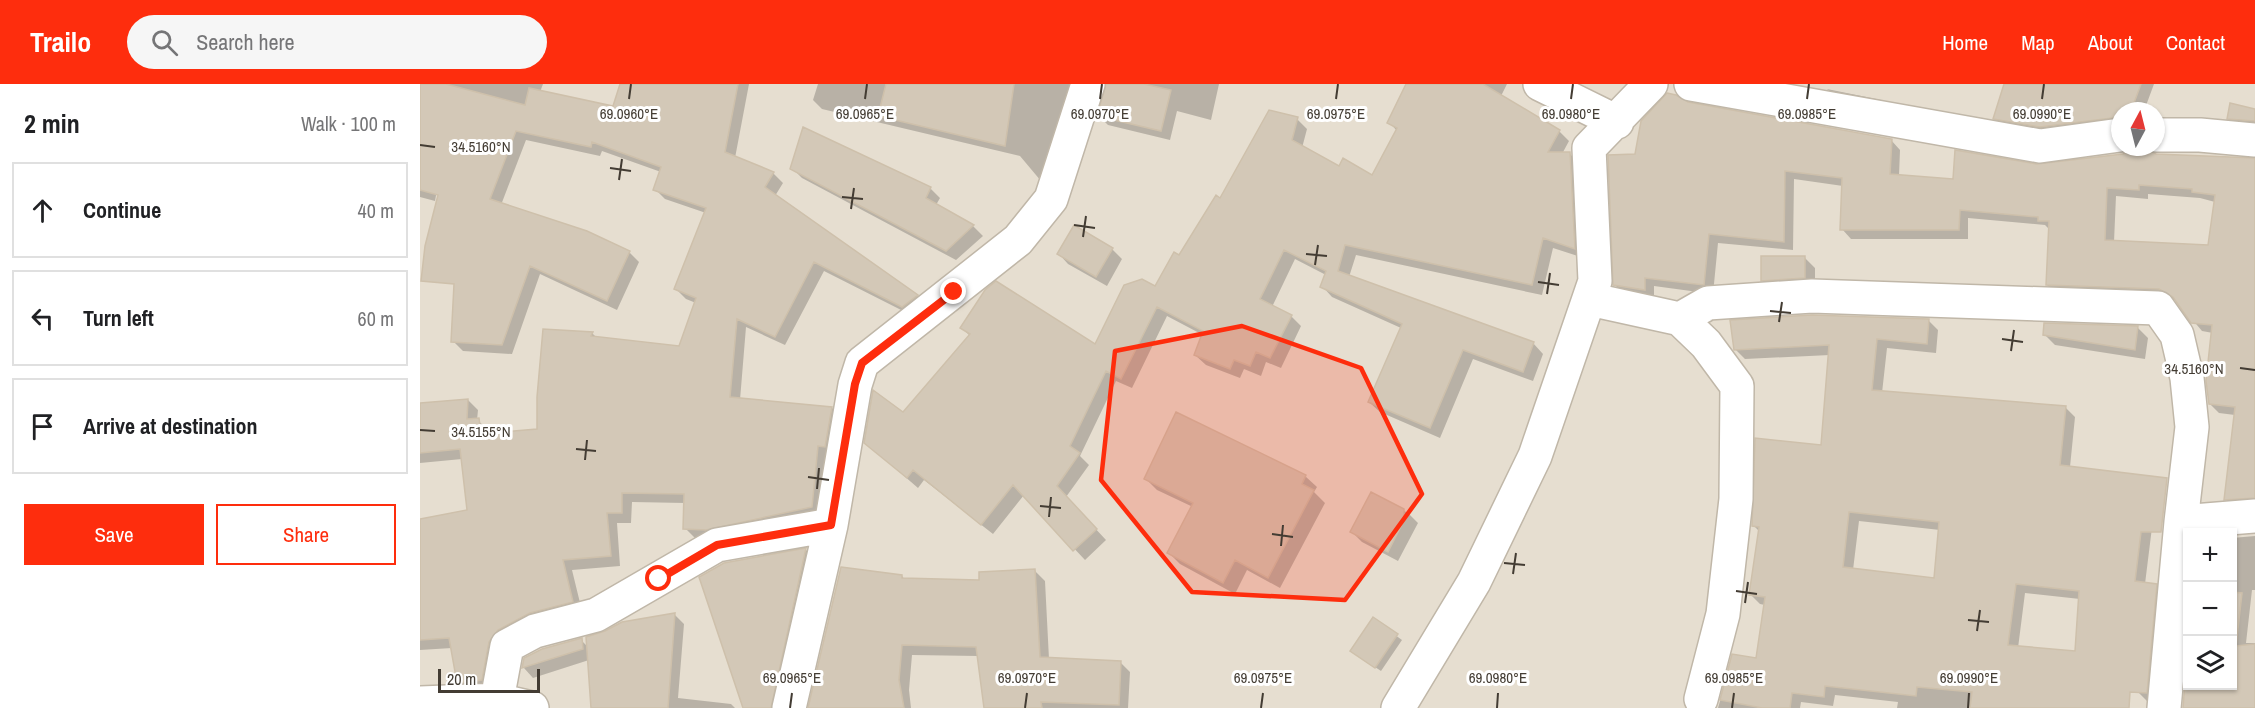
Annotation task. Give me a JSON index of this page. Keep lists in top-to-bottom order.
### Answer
{
  "scale_bar": "20 m",
  "north": "top",
  "page": {
    "header": "Trailo",
    "search": "Search here",
    "nav": [
      "Home",
      "Map",
      "About",
      "Contact"
    ],
    "heading": ["2 min", "Walk · 100 m"],
    "list": [
      ["Continue", "40 m"],
      ["Turn left", "60 m"],
      "Arrive at destination"
    ],
    "buttons": ["Save", "Share"],
    "map_buttons": ["+", "−"],
    "scale": "20 m"
  },
  "coordinates": [
    "69.0960°E",
    "69.0965°E",
    "69.0970°E",
    "69.0975°E",
    "69.0980°E",
    "69.0985°E",
    "69.0990°E",
    "34.5160°N",
    "34.5155°N"
  ]
}
